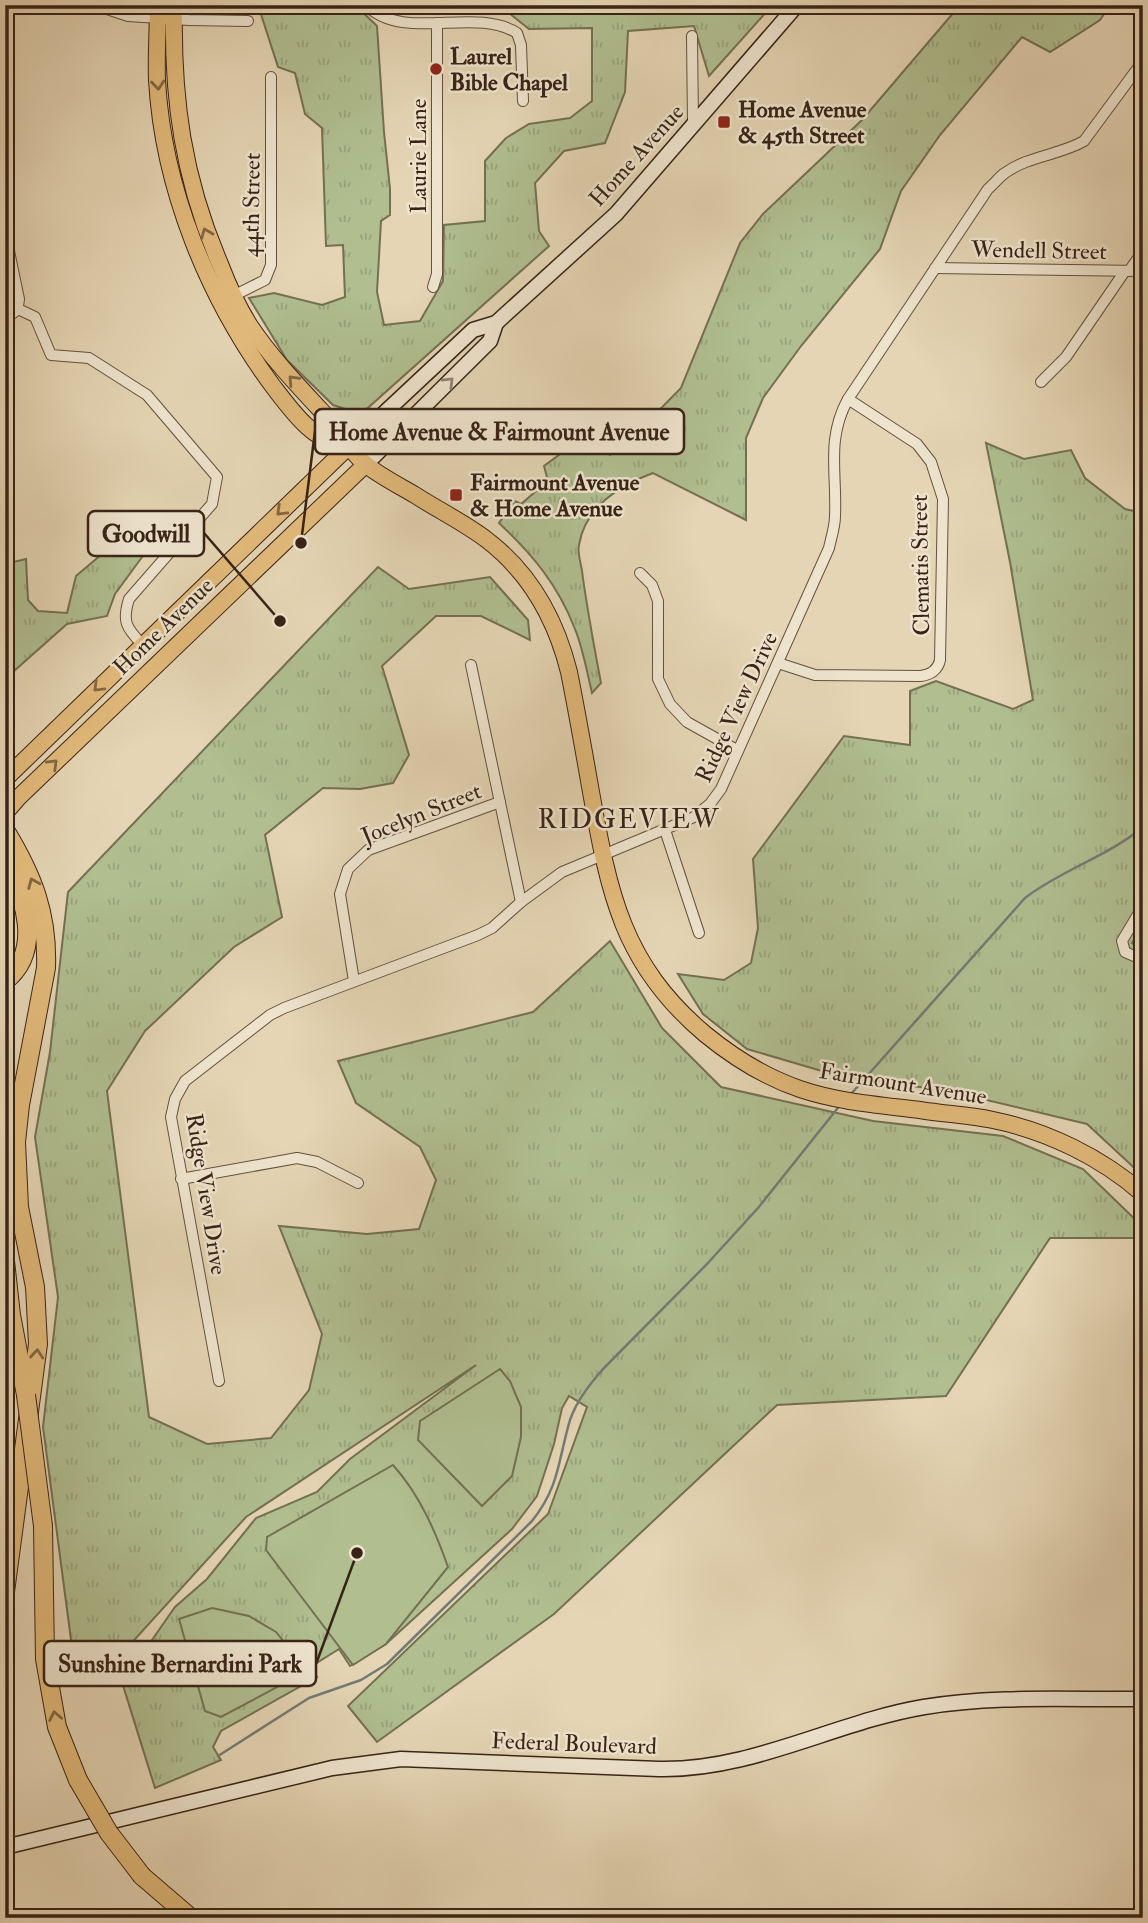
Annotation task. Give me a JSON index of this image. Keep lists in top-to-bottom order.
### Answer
{
  "streets": {
    "main road": ["Home Avenue", "Fairmount Avenue", "Federal Boulevard"],
    "street": [
      "Laurie Lane",
      "44th Street",
      "Wendell Street",
      "Clematis Street",
      "Ridge View Drive",
      "Jocelyn Street"
    ]
  },
  "crossings": [
    ["Home Avenue", "Fairmount Avenue"],
    ["44th Street", "Fairmount Avenue"],
    ["Wendell Street", "Ridge View Drive"],
    ["Clematis Street", "Ridge View Drive"],
    ["Ridge View Drive", "Jocelyn Street"],
    ["Ridge View Drive", "Fairmount Avenue"]
  ],
  "districts": ["RIDGEVIEW"],
  "places": {
    "other": [
      "Laurel Bible Chapel",
      "Home Avenue & Fairmount Avenue",
      "Goodwill",
      "Sunshine Bernardini Park"
    ],
    "transit": ["Home Avenue & 45th Street", "Fairmount Avenue & Home Avenue"]
  }
}
